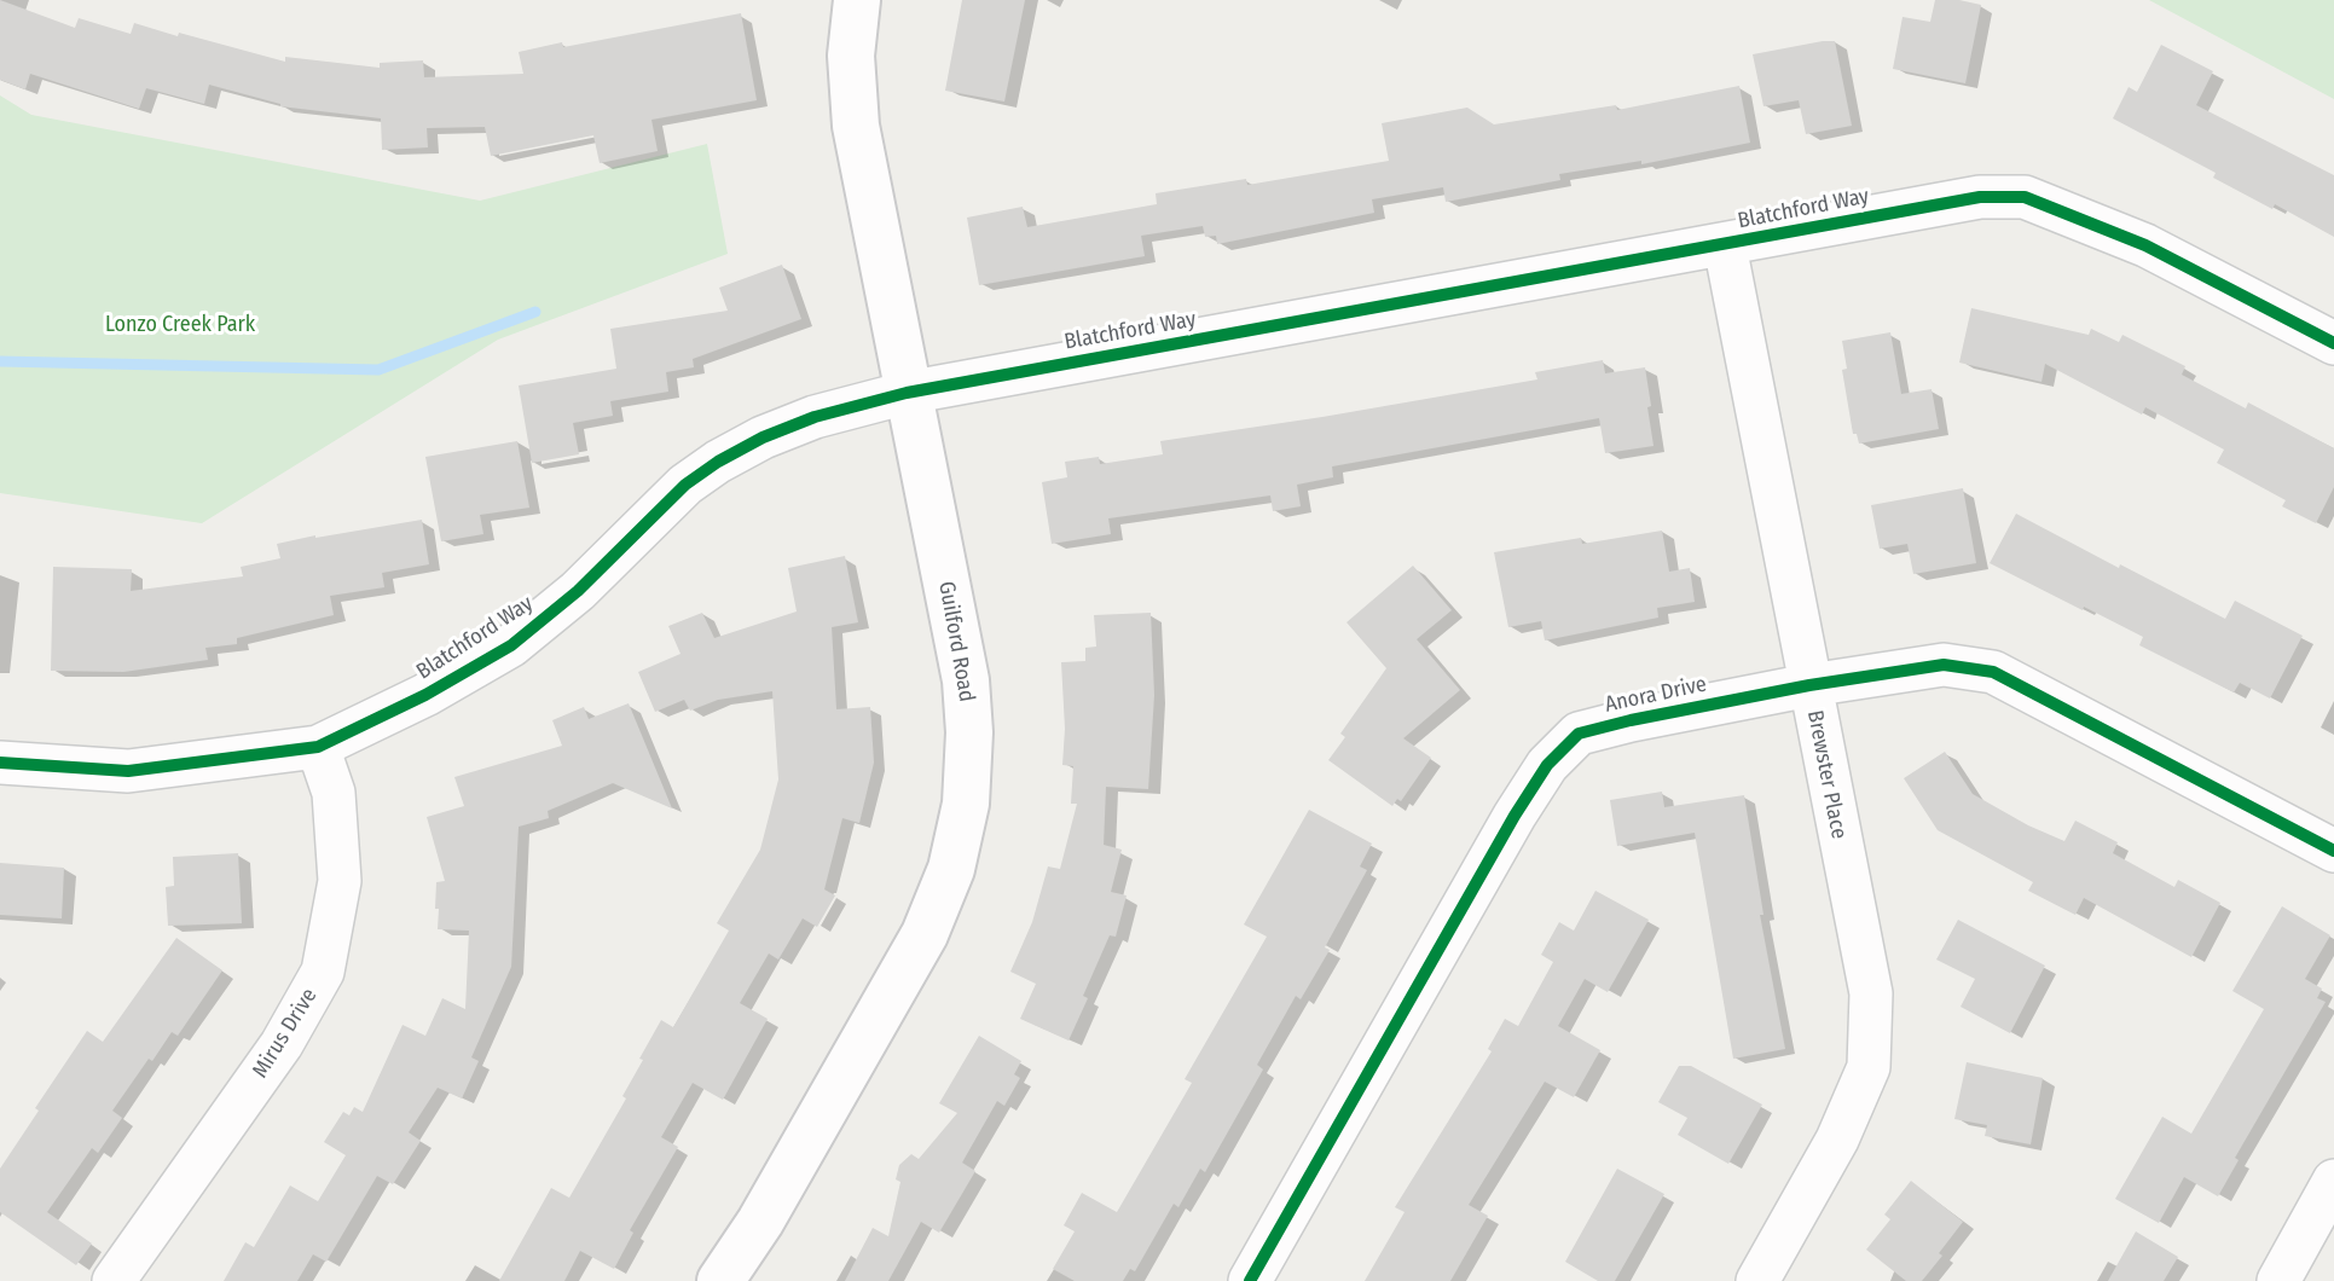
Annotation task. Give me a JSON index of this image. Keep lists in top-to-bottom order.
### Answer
{
  "streets": {
    "street": [
      "Blatchford Way",
      "Guilford Road",
      "Anora Drive",
      "Brewster Place",
      "Mirus Drive"
    ]
  },
  "crossings": [
    ["Blatchford Way", "Guilford Road"],
    ["Blatchford Way", "Brewster Place"],
    ["Blatchford Way", "Mirus Drive"],
    ["Anora Drive", "Brewster Place"]
  ],
  "parks": ["Lonzo Creek Park"]
}
